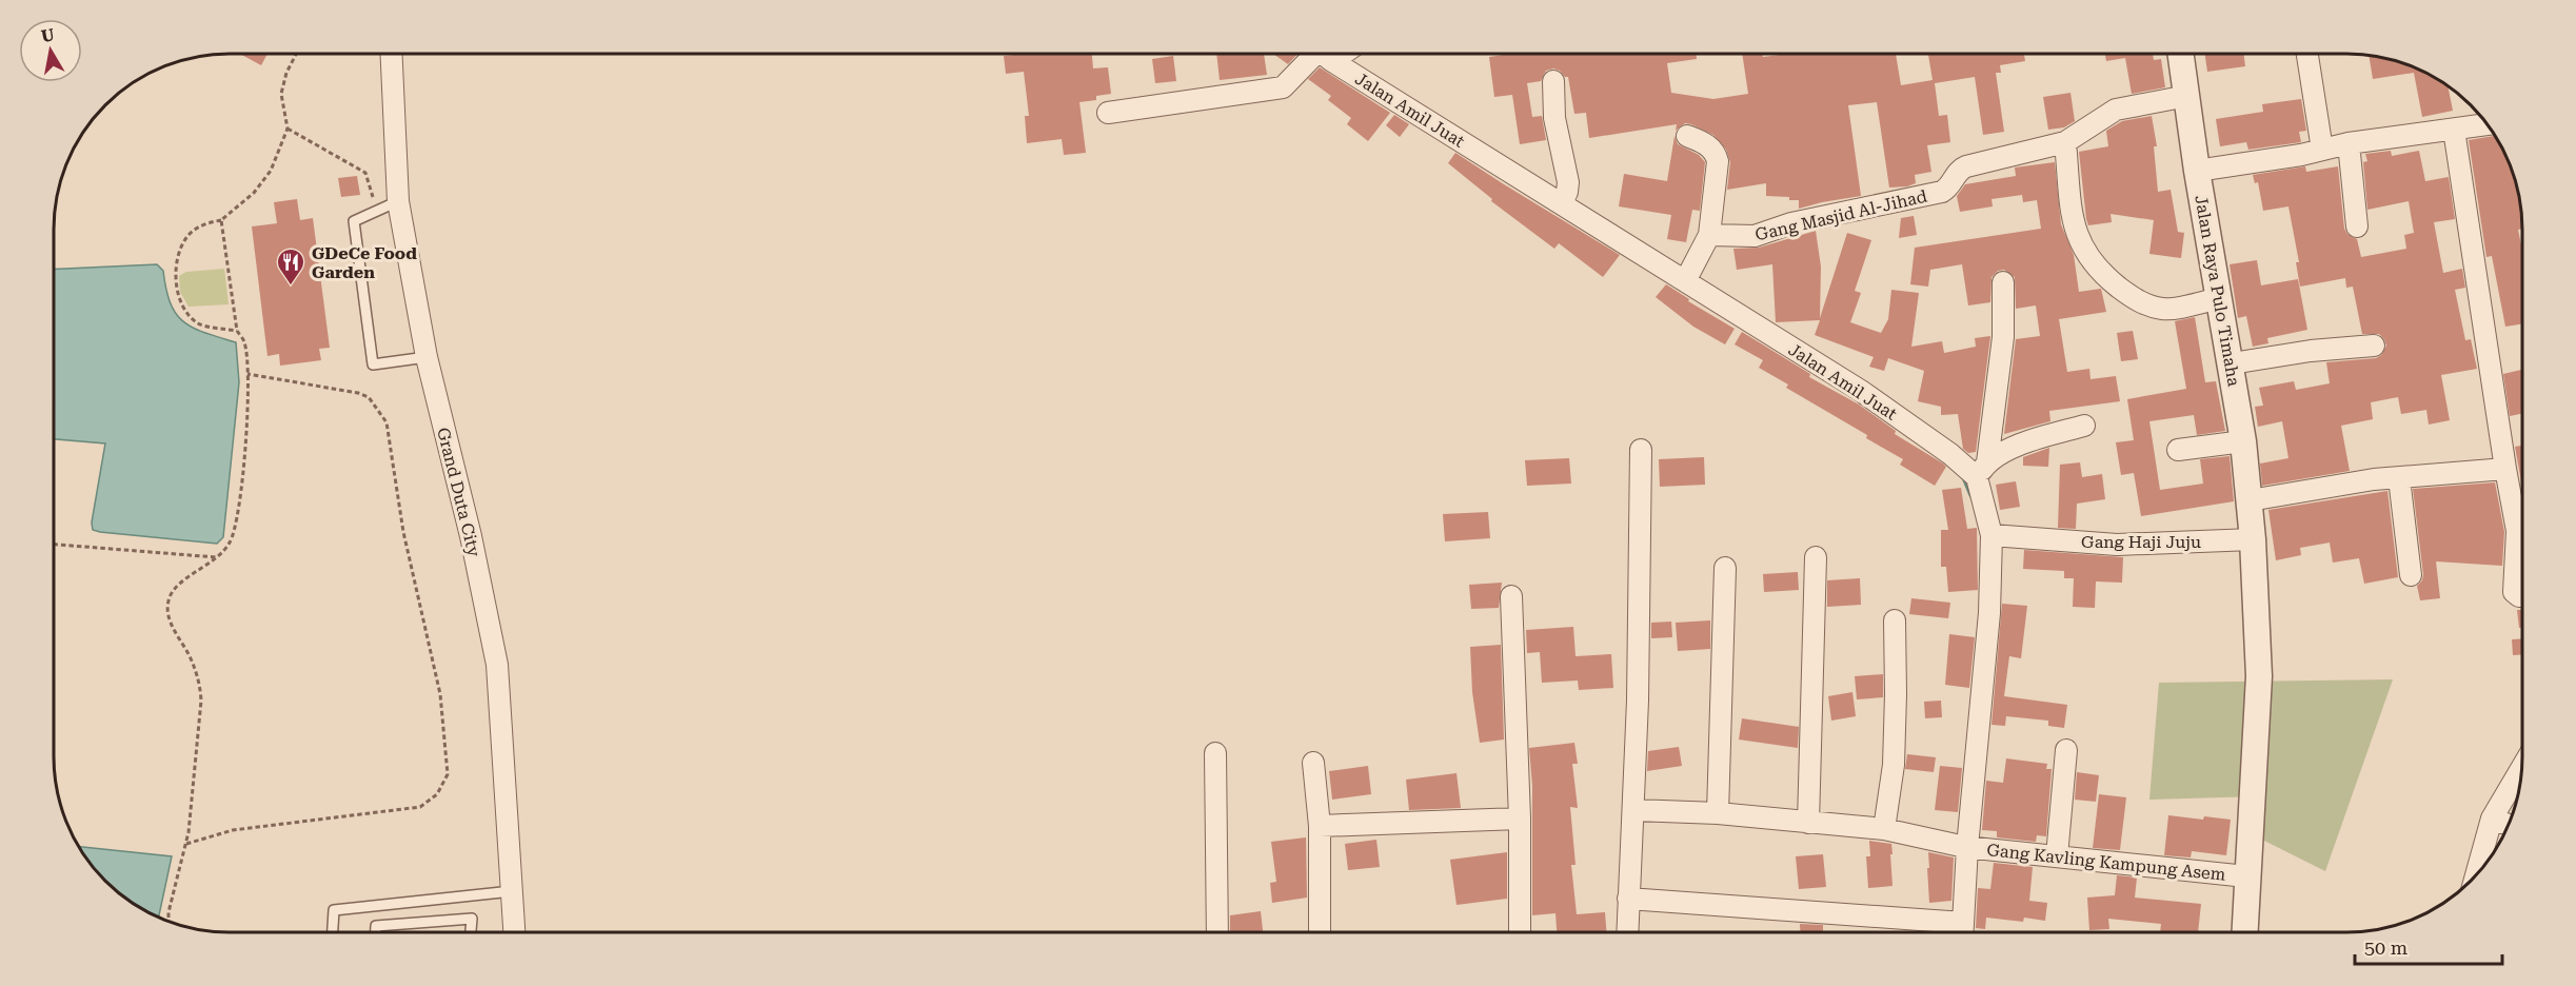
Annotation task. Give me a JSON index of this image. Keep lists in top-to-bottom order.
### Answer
{
  "streets": {
    "street": [
      "Jalan Amil Juat",
      "Gang Masjid Al-Jihad",
      "Jalan Raya Pulo Timaha",
      "Grand Duta City",
      "Gang Haji Juju",
      "Gang Kavling Kampung Asem"
    ]
  },
  "crossings": [
    ["Gang Masjid Al-Jihad", "Jalan Raya Pulo Timaha"],
    ["Jalan Raya Pulo Timaha", "Gang Haji Juju"],
    ["Jalan Raya Pulo Timaha", "Gang Kavling Kampung Asem"]
  ],
  "places": {
    "restaurant": ["GDeCe Food Garden"]
  },
  "scale_bar": "50 m",
  "north": "top"
}
